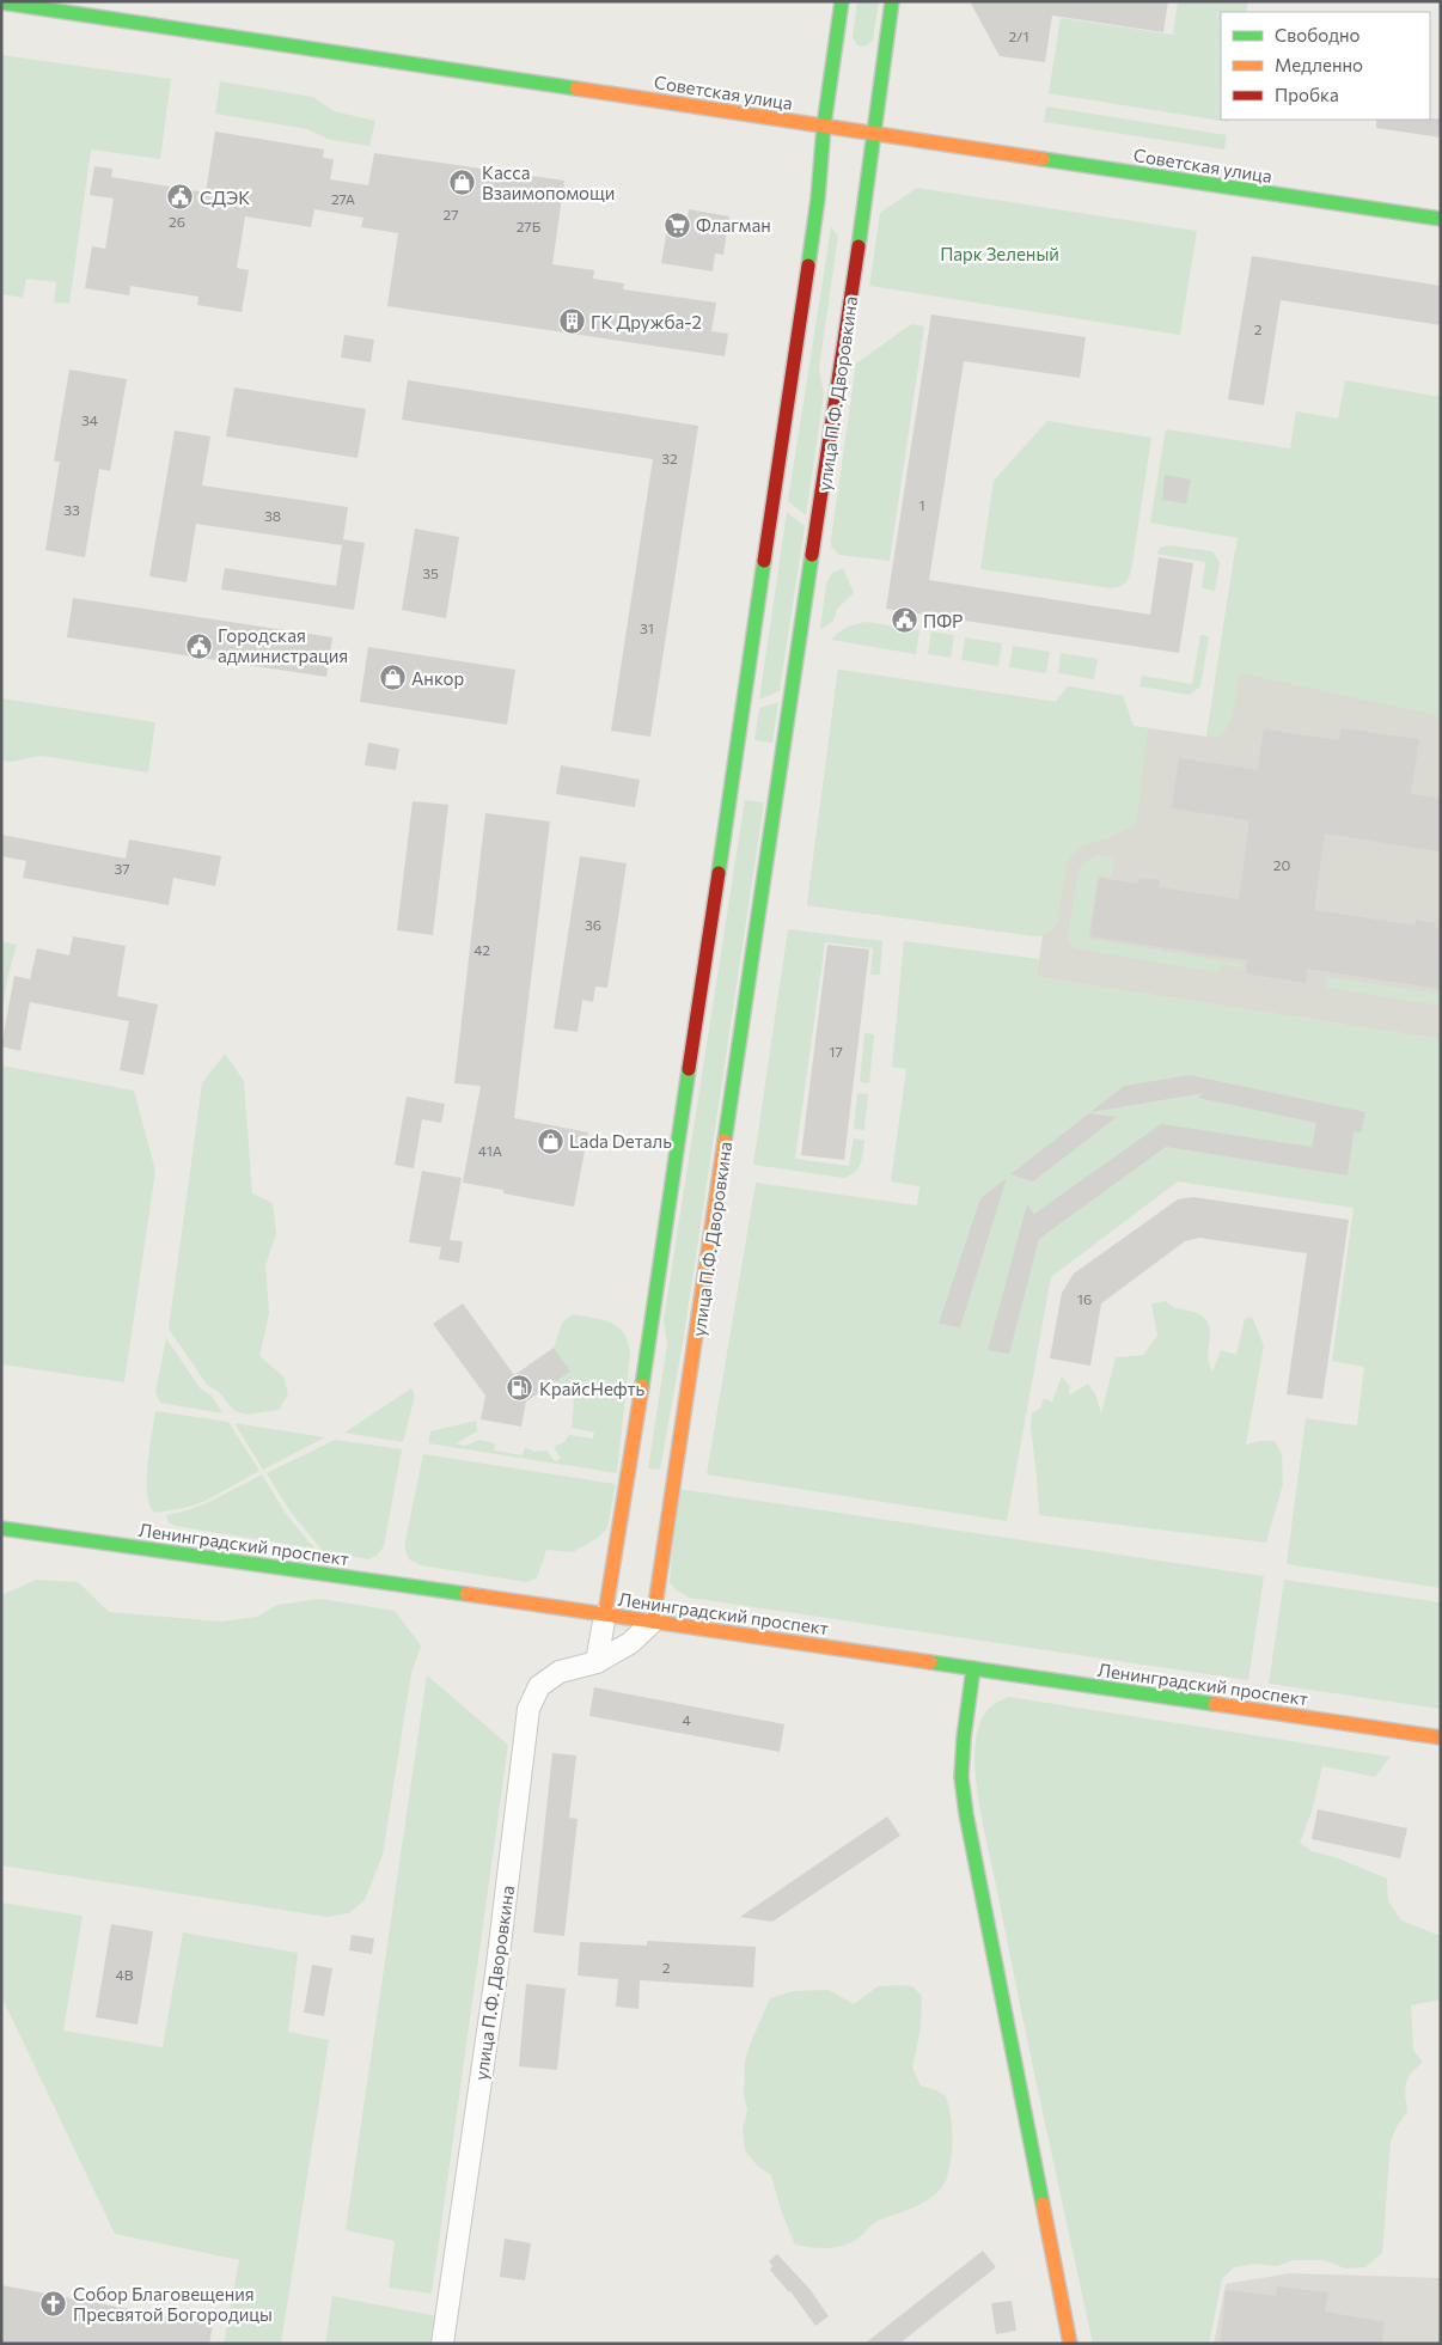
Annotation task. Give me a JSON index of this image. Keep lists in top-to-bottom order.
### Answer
{
  "streets": {
    "street": ["Советская улица", "улица П.Ф. Дворовкина", "Ленинградский проспект"]
  },
  "crossings": [
    ["Советская улица", "улица П.Ф. Дворовкина"],
    ["улица П.Ф. Дворовкина", "Ленинградский проспект"]
  ],
  "parks": ["Парк Зеленый"],
  "places": {
    "shop": ["Касса Взаимопомощи", "Анкор", "Lada Dеталь"],
    "public building": ["СДЭК", "ПФР", "Городская администрация"],
    "supermarket": ["Флагман"],
    "building": ["ГК Дружба-2"],
    "fuel station": ["КрайсНефть"],
    "church": ["Собор Благовещения Пресвятой Богородицы"]
  },
  "house_numbers": [
    "2/1",
    "27А",
    "27",
    "26",
    "27Б",
    "2",
    "34",
    "32",
    "1",
    "33",
    "38",
    "35",
    "31",
    "20",
    "37",
    "36",
    "42",
    "17",
    "41А",
    "16",
    "4",
    "2",
    "4В"
  ],
  "legend": ["Свободно", "Медленно", "Пробка"]
}
